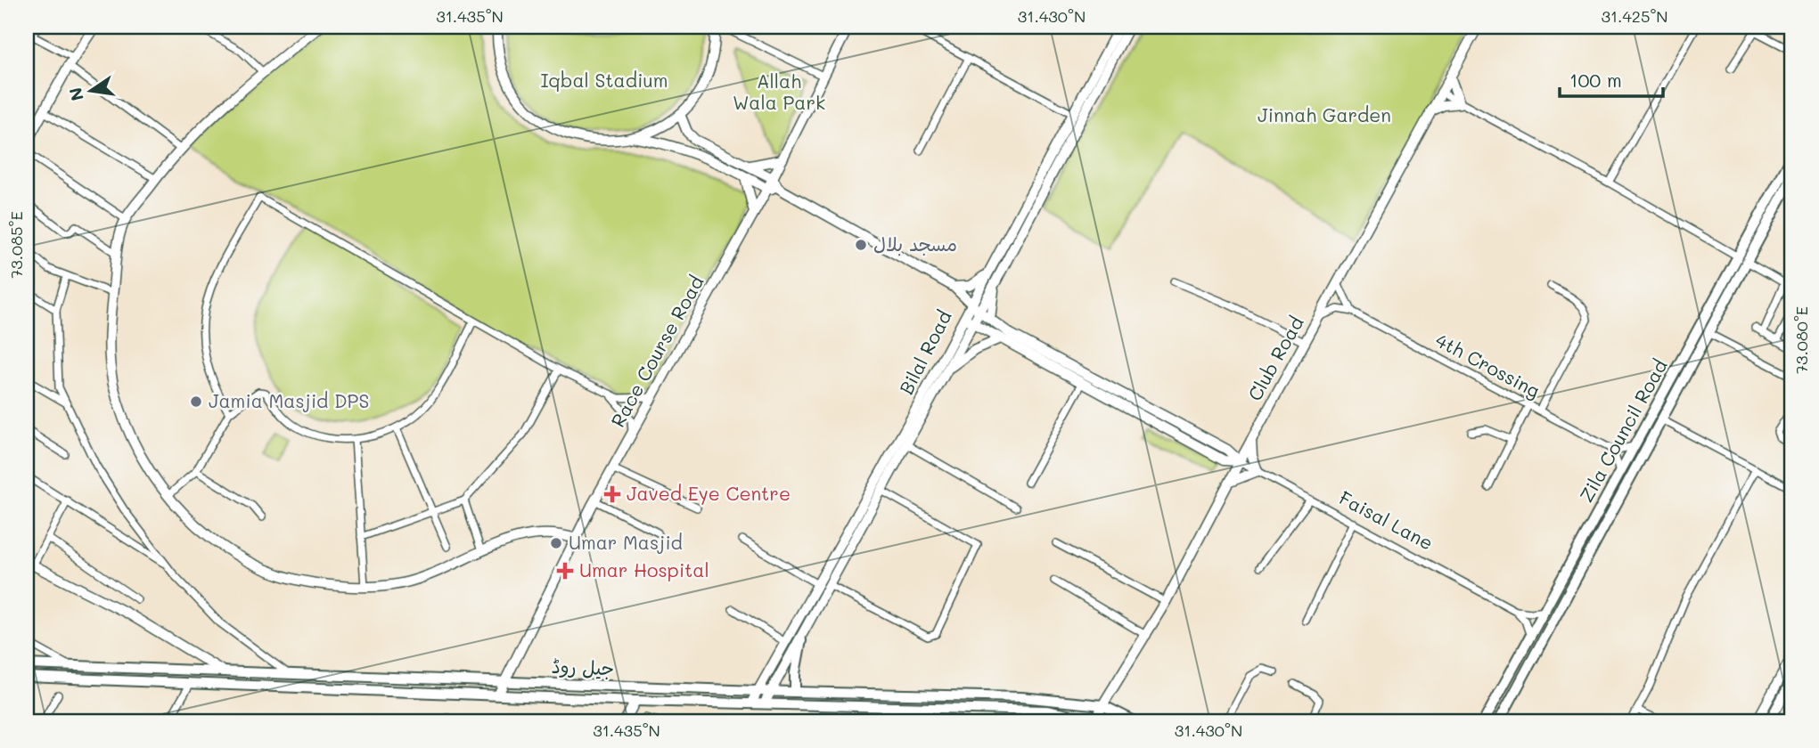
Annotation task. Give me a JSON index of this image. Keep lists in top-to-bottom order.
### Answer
{
  "streets": {
    "main road": [
      "Race Course Road",
      "Bilal Road",
      "Club Road",
      "Zila Council Road",
      "Faisal Lane",
      "جیل روڈ"
    ],
    "street": ["4th Crossing"]
  },
  "crossings": [
    ["Race Course Road", "جیل روڈ"],
    ["Bilal Road", "Faisal Lane"],
    ["Bilal Road", "جیل روڈ"],
    ["Club Road", "Faisal Lane"],
    ["Club Road", "جیل روڈ"],
    ["Zila Council Road", "Faisal Lane"]
  ],
  "parks": ["Iqbal Stadium", "Allah Wala Park", "Jinnah Garden"],
  "places": {
    "other": ["مسجد بلال", "Jamia Masjid DPS", "Umar Masjid"],
    "health": ["Javed Eye Centre", "Umar Hospital"]
  },
  "scale_bar": "100 m",
  "north": "left",
  "coordinates": [
    "31.435°N",
    "31.430°N",
    "31.425°N",
    "73.085°E",
    "73.080°E"
  ]
}
